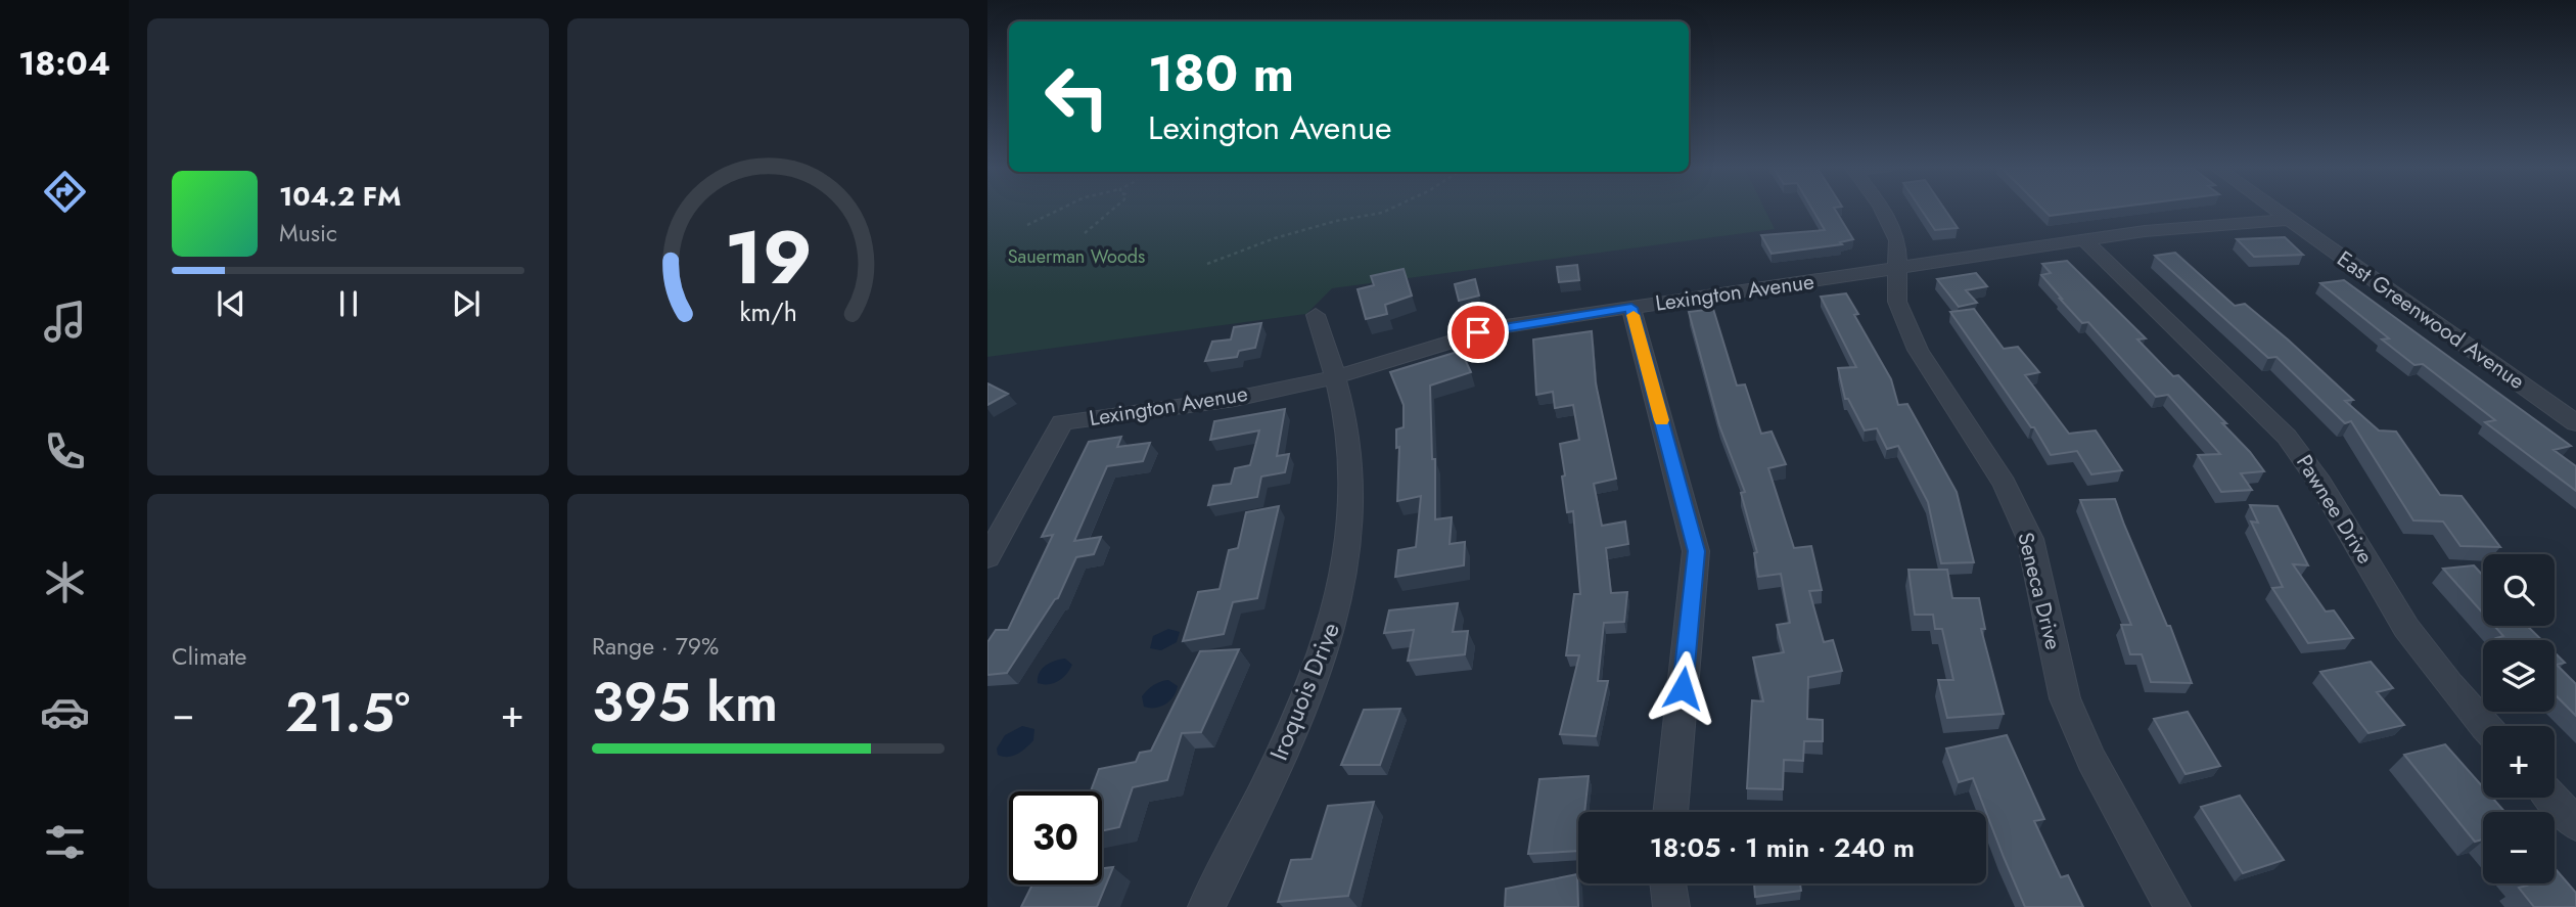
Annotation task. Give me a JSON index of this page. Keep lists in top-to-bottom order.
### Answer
{
  "streets": {
    "street": [
      "Lexington Avenue",
      "East Greenwood Avenue",
      "Pawnee Drive",
      "Seneca Drive",
      "Iroquois Drive"
    ]
  },
  "crossings": [
    ["Lexington Avenue", "East Greenwood Avenue"],
    ["Lexington Avenue", "Pawnee Drive"],
    ["Lexington Avenue", "Seneca Drive"],
    ["Lexington Avenue", "Iroquois Drive"]
  ],
  "parks": ["Sauerman Woods"],
  "page": {
    "tabs": "18:04",
    "turn": ["180 m", "Lexington Avenue"],
    "song": ["104.2 FM", "Music"],
    "tile": [
      "Climate",
      ["Range · 79%", "395 km"]
    ],
    "map_buttons": ["+", "−"],
    "heat": ["−", "21.5°", "+"],
    "limit": "30",
    "trip": "18:05 · 1 min · 240 m",
    "gauge": ["19", "km/h"]
  }
}
